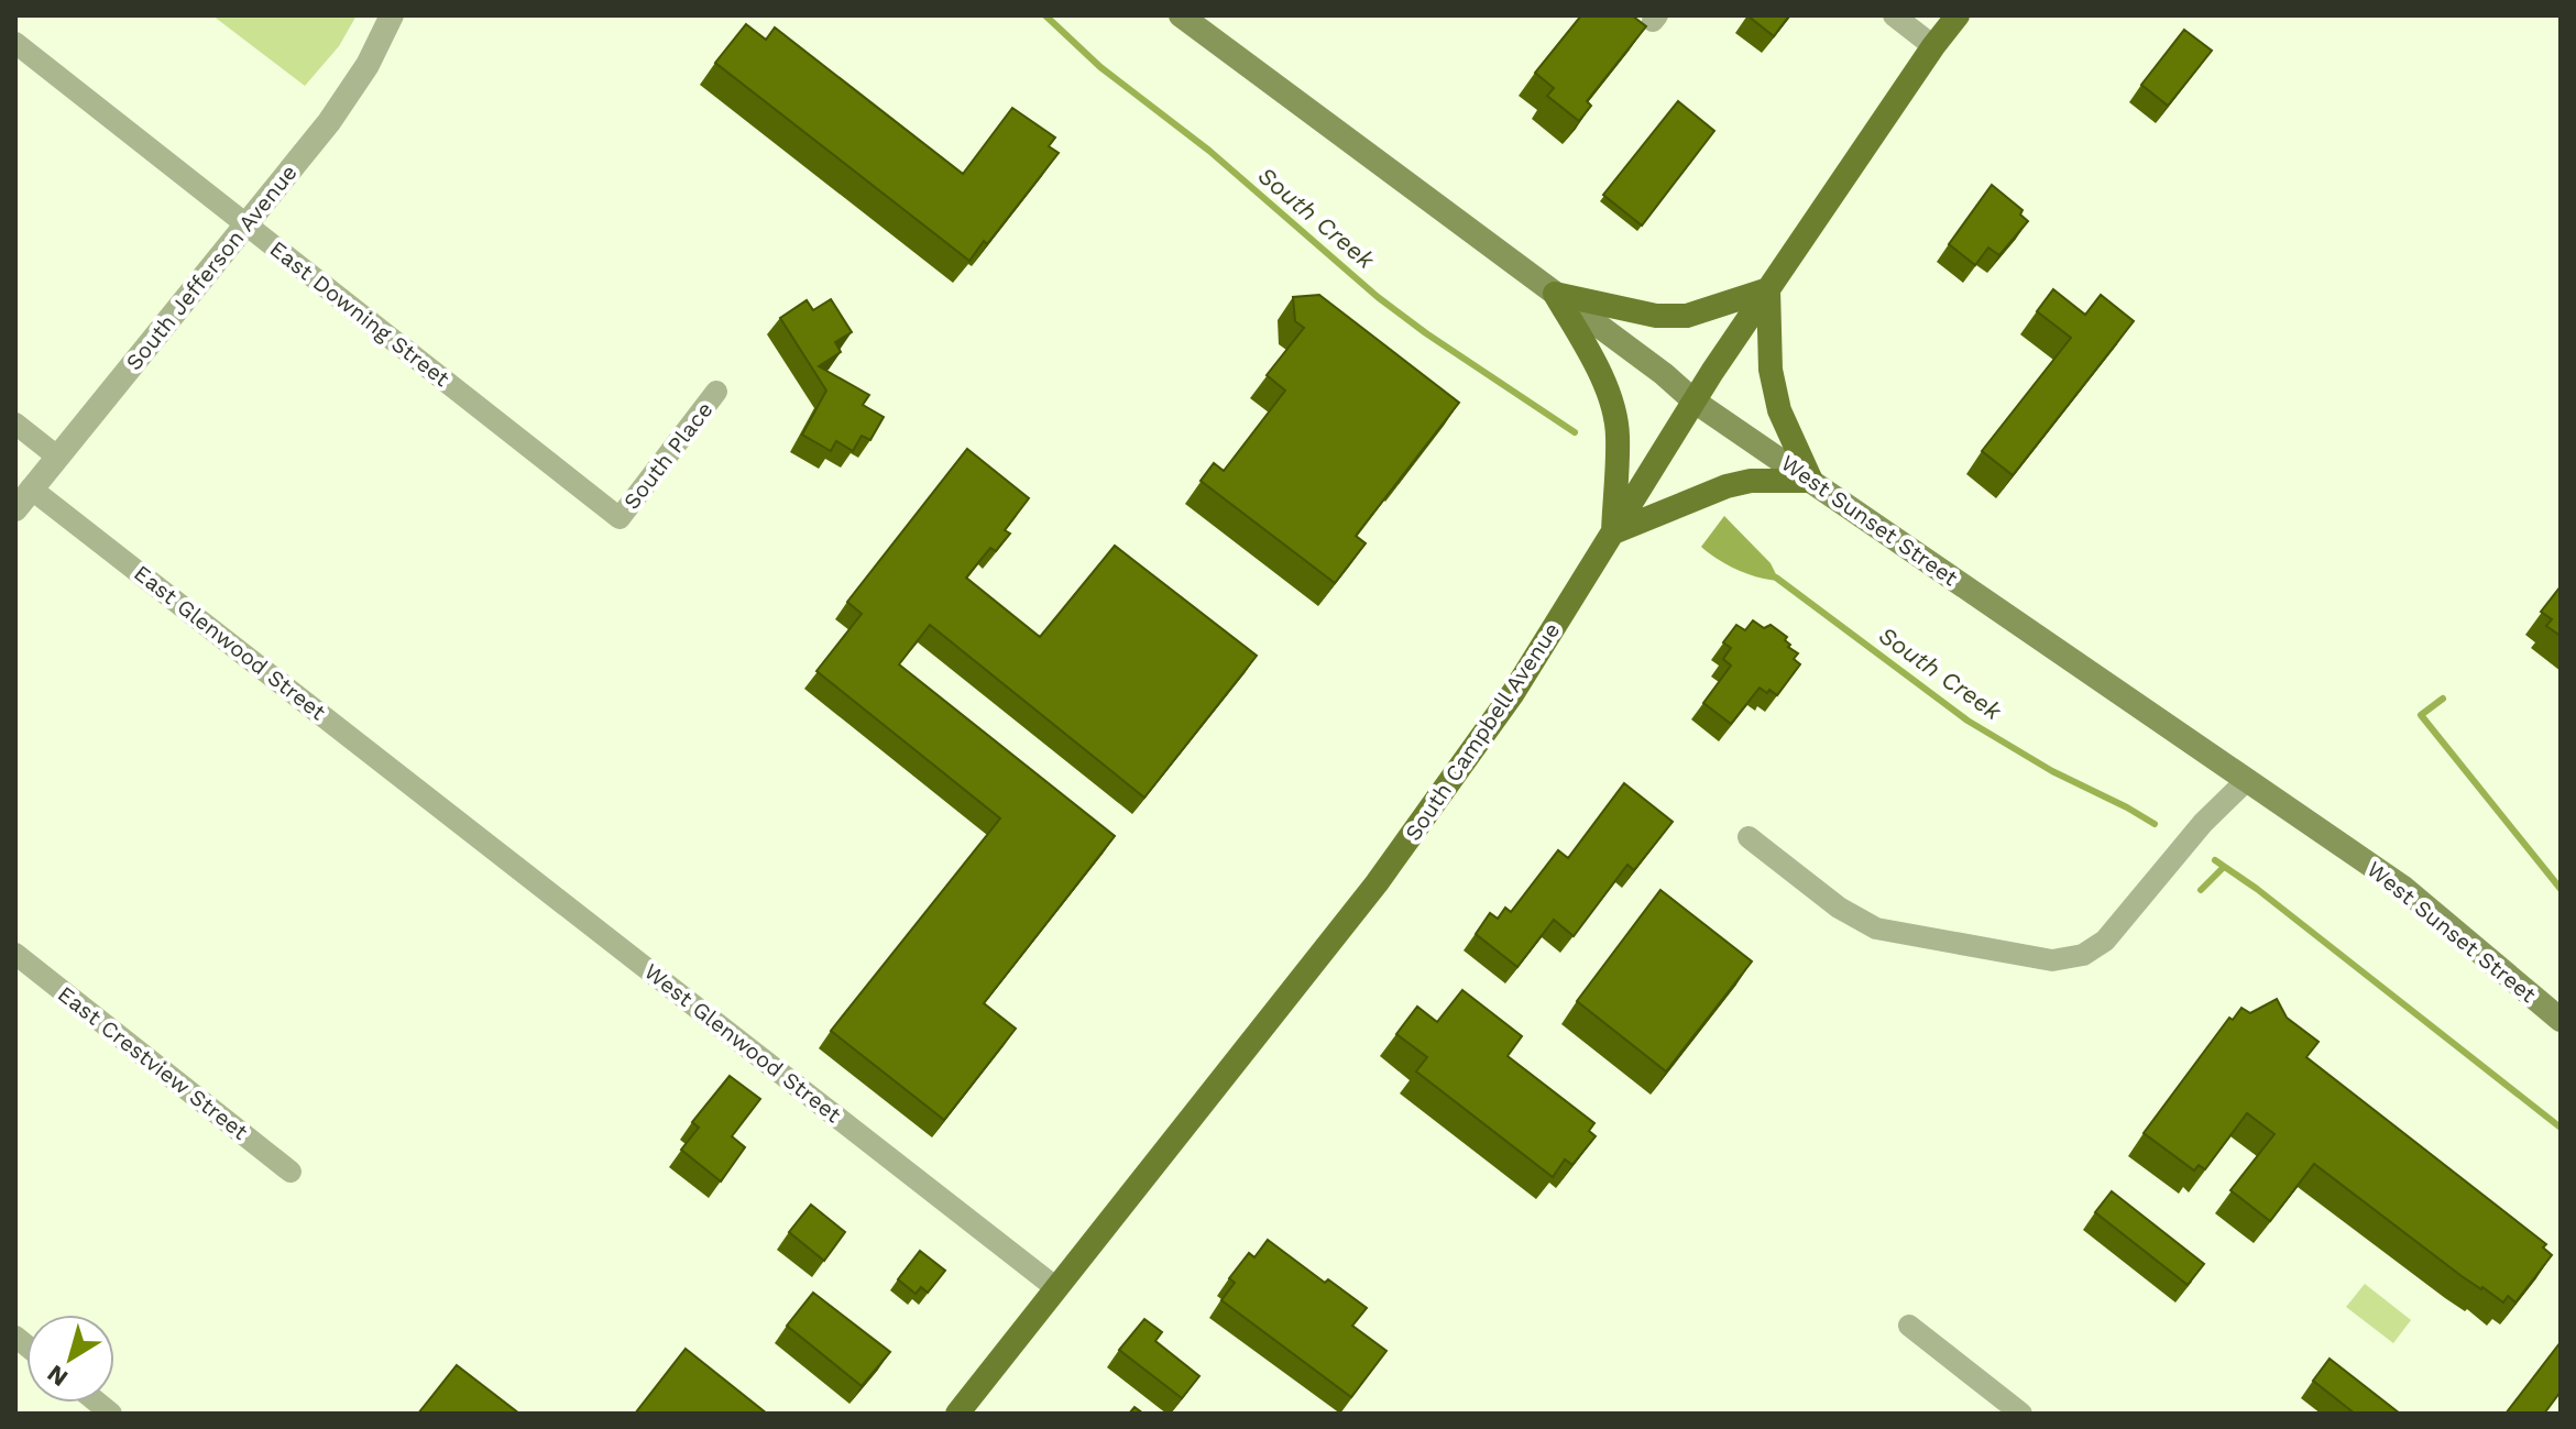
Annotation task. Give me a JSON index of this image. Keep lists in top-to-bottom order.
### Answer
{
  "streets": {
    "main road": ["West Sunset Street", "South Campbell Avenue"],
    "street": [
      "South Jefferson Avenue",
      "East Downing Street",
      "South Place",
      "East Glenwood Street",
      "West Glenwood Street",
      "East Crestview Street"
    ]
  },
  "crossings": [
    ["South Jefferson Avenue", "East Downing Street"],
    ["South Jefferson Avenue", "East Glenwood Street"],
    ["East Downing Street", "South Place"],
    ["West Sunset Street", "South Campbell Avenue"],
    ["East Glenwood Street", "West Glenwood Street"],
    ["South Campbell Avenue", "West Glenwood Street"]
  ],
  "water": ["South Creek"],
  "north": "bottom left"
}
